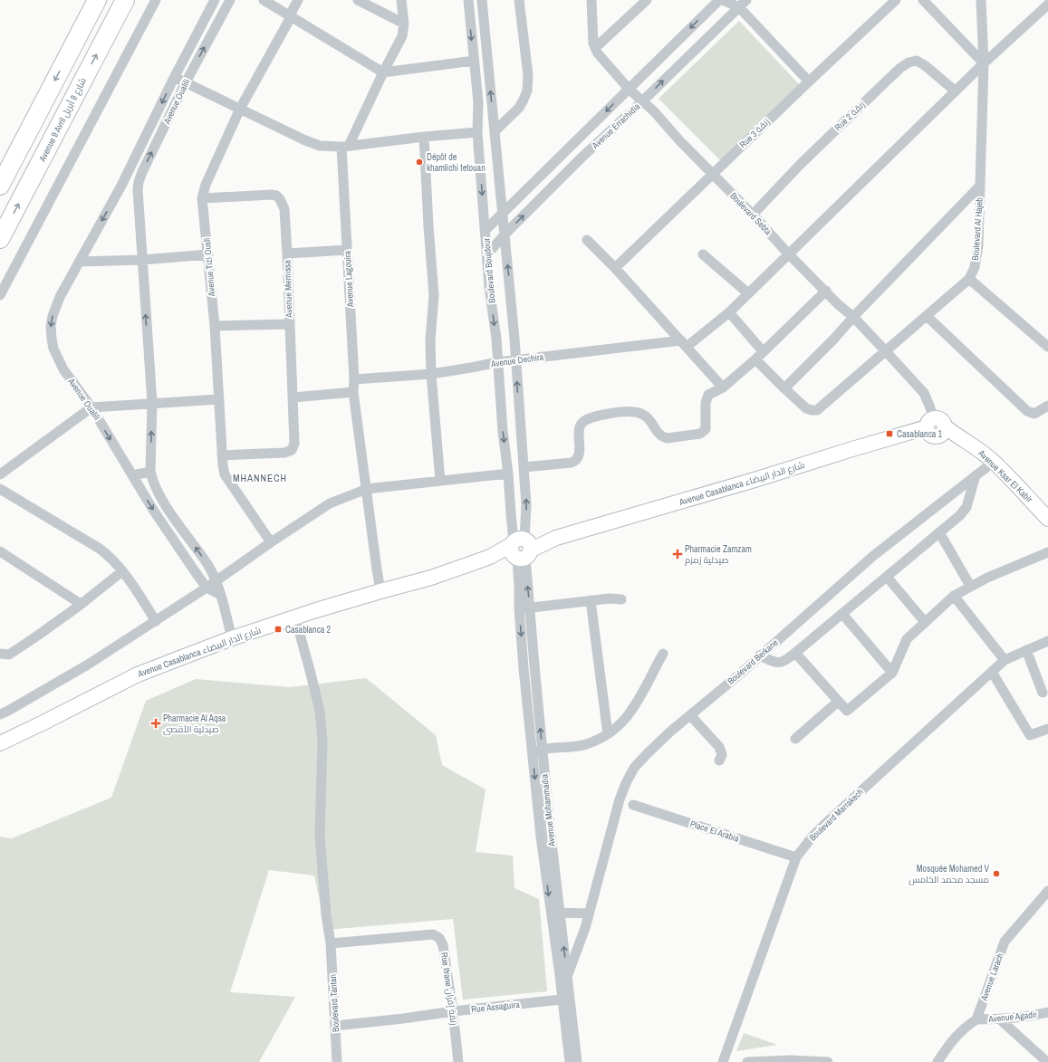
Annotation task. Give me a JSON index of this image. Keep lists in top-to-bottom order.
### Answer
{
  "streets": {
    "highway": ["Avenue 9 Avril شارع 9 أبريل"],
    "street": [
      "Avenue Oualili",
      "Rue 2 زنقة",
      "Avenue Errachidia",
      "Rue 3 زنقة",
      "Boulevard Sebta",
      "Boulevard Al Hajeb",
      "Avenue Tizi Ousli",
      "Boulevard Boujdour",
      "Avenue Lagouira",
      "Avenue Mernissa",
      "Avenue Dechira",
      "Avenue Ksar El Kabir",
      "Avenue Casablanca شارع الدار البيضاء",
      "Boulevard Berkane",
      "Avenue Mohammadia",
      "Boulevard Marrakech",
      "Place El Arabia",
      "Avenue Larach",
      "Rue Ifrane زنقة إفران",
      "Boulevard Tantan",
      "Rue Assaguira",
      "Avenue Agadir"
    ]
  },
  "crossings": [
    ["Rue 2 زنقة", "Boulevard Sebta"],
    ["Avenue Errachidia", "Boulevard Sebta"],
    ["Avenue Errachidia", "Boulevard Boujdour"],
    ["Rue 3 زنقة", "Boulevard Sebta"],
    ["Boulevard Sebta", "Boulevard Al Hajeb"],
    ["Boulevard Sebta", "Avenue Ksar El Kabir"],
    ["Boulevard Sebta", "Avenue Casablanca شارع الدار البيضاء"],
    ["Avenue Tizi Ousli", "Avenue Mernissa"],
    ["Boulevard Boujdour", "Avenue Dechira"],
    ["Boulevard Boujdour", "Avenue Casablanca شارع الدار البيضاء"],
    ["Boulevard Boujdour", "Avenue Mohammadia"],
    ["Avenue Lagouira", "Avenue Dechira"],
    ["Avenue Lagouira", "Avenue Casablanca شارع الدار البيضاء"],
    ["Avenue Ksar El Kabir", "Avenue Casablanca شارع الدار البيضاء"],
    ["Avenue Ksar El Kabir", "Boulevard Berkane"],
    ["Avenue Casablanca شارع الدار البيضاء", "Avenue Mohammadia"],
    ["Avenue Casablanca شارع الدار البيضاء", "Boulevard Tantan"],
    ["Boulevard Berkane", "Avenue Mohammadia"],
    ["Avenue Mohammadia", "Rue Assaguira"],
    ["Boulevard Marrakech", "Place El Arabia"],
    ["Avenue Larach", "Avenue Agadir"],
    ["Rue Ifrane زنقة إفران", "Boulevard Tantan"],
    ["Rue Ifrane زنقة إفران", "Rue Assaguira"],
    ["Boulevard Tantan", "Rue Assaguira"]
  ],
  "districts": ["MHANNECH"],
  "places": {
    "other": ["Dépôt de khamlichi tetouan", "Mosquée Mohamed V مسجد محمد الخامس"],
    "transit": ["Casablanca 1", "Casablanca 2"],
    "health": ["Pharmacie Zamzam صيدلية زمزم", "Pharmacie Al Aqsa صيدلية الأقصى"]
  }
}
